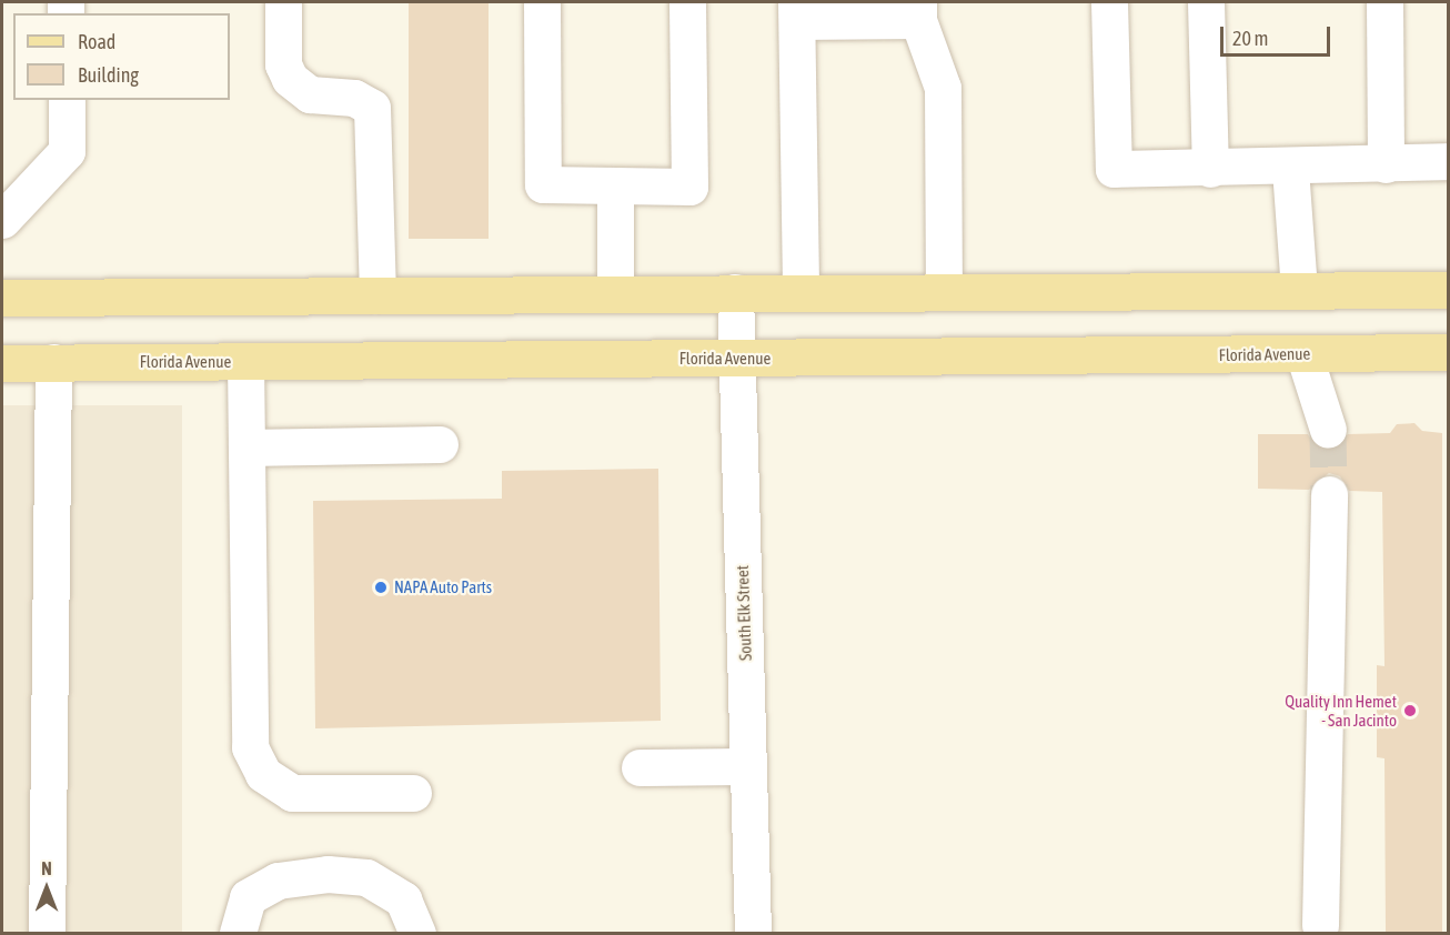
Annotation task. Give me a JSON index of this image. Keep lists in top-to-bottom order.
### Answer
{
  "streets": {
    "main road": ["Florida Avenue"],
    "street": ["South Elk Street"]
  },
  "crossings": [
    ["Florida Avenue", "South Elk Street"]
  ],
  "places": ["NAPA Auto Parts", "Quality Inn Hemet - San Jacinto"],
  "legend": ["Road", "Building"],
  "scale_bar": "20 m",
  "north": "top"
}
